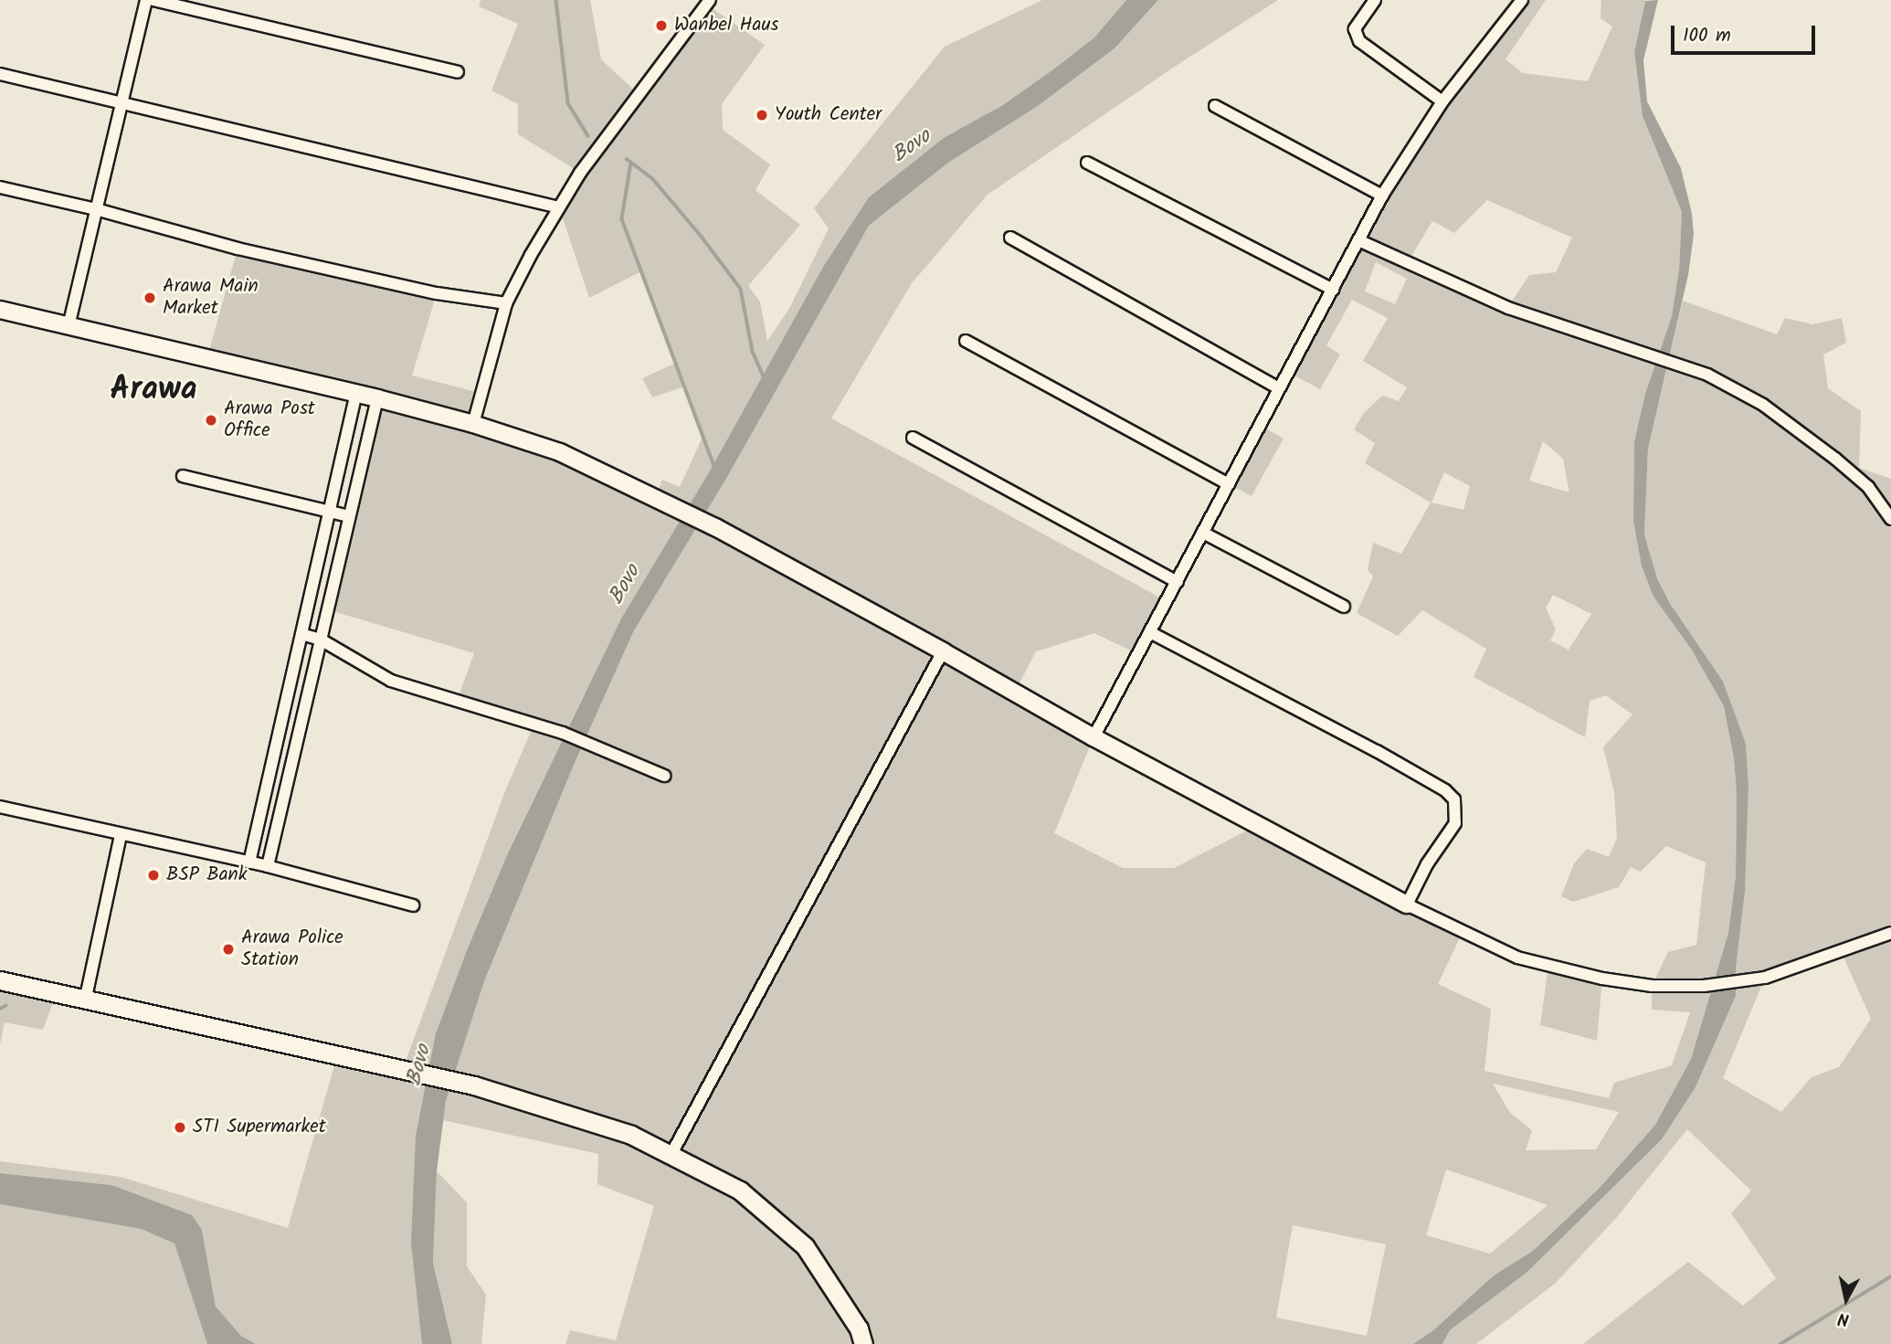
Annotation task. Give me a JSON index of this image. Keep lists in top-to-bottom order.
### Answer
{
  "districts": ["Arawa"],
  "water": ["Bovo"],
  "places": [
    "Wanbel Haus",
    "Youth Center",
    "Arawa Main Market",
    "Arawa Post Office",
    "BSP Bank",
    "Arawa Police Station",
    "STI Supermarket"
  ],
  "scale_bar": "100 m",
  "north": "bottom"
}
